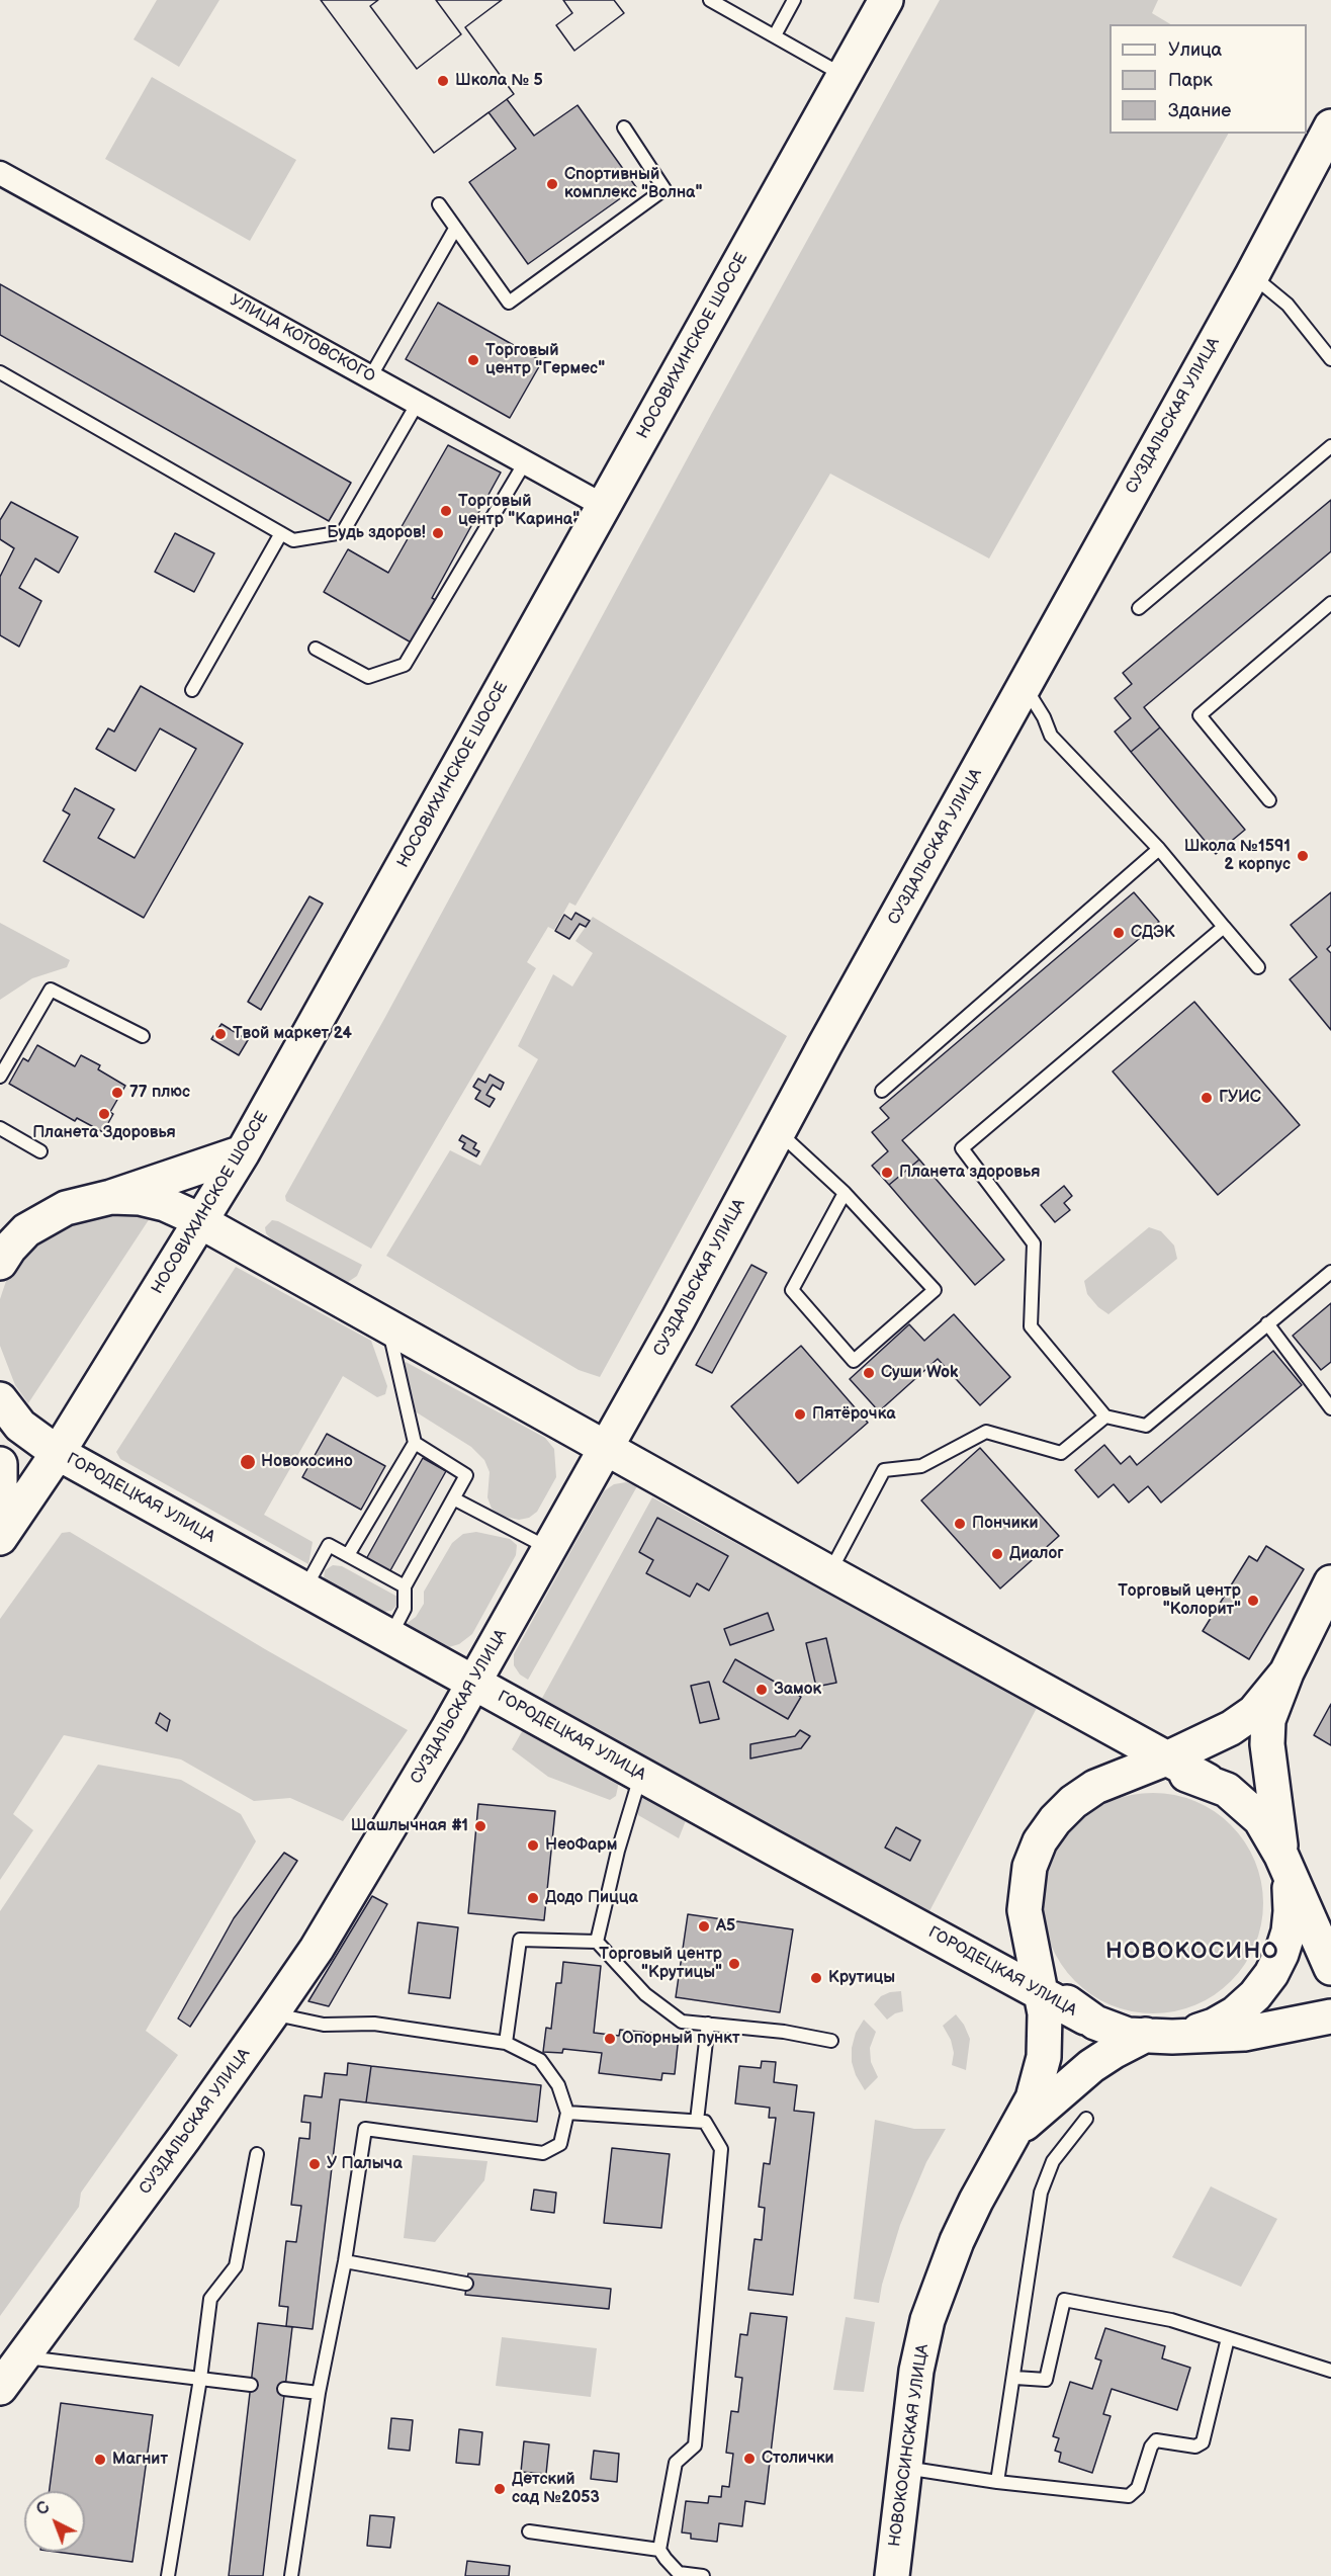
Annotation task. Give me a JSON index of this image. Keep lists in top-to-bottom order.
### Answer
{
  "streets": {
    "street": [
      "УЛИЦА КОТОВСКОГО",
      "НОСОВИХИНСКОЕ ШОССЕ",
      "СУЗДАЛЬСКАЯ УЛИЦА",
      "ГОРОДЕЦКАЯ УЛИЦА",
      "НОВОКОСИНСКАЯ УЛИЦА"
    ]
  },
  "crossings": [
    ["УЛИЦА КОТОВСКОГО", "НОСОВИХИНСКОЕ ШОССЕ"],
    ["НОСОВИХИНСКОЕ ШОССЕ", "ГОРОДЕЦКАЯ УЛИЦА"],
    ["СУЗДАЛЬСКАЯ УЛИЦА", "ГОРОДЕЦКАЯ УЛИЦА"]
  ],
  "districts": ["НОВОКОСИНО"],
  "places": [
    "Школа № 5",
    "Спортивный комплекс \"Волна\"",
    "Торговый центр \"Гермес\"",
    "Торговый центр \"Карина\"",
    "Будь здоров!",
    "Школа №1591 2 корпус",
    "СДЭК",
    "Твой маркет 24",
    "77 плюс",
    "ГУИС",
    "Планета Здоровья",
    "Планета здоровья",
    "Суши Wok",
    "Пятёрочка",
    "Новокосино",
    "Пончики",
    "Диалог",
    "Торговый центр \"Колорит\"",
    "Замок",
    "Шашлычная #1",
    "НеоФарм",
    "Додо Пицца",
    "А5",
    "Торговый центр \"Крутицы\"",
    "Крутицы",
    "Опорный пункт",
    "У Палыча",
    "Столички",
    "Магнит",
    "Детский сад №2053"
  ],
  "legend": ["Улица", "Парк", "Здание"],
  "north": "top left"
}
